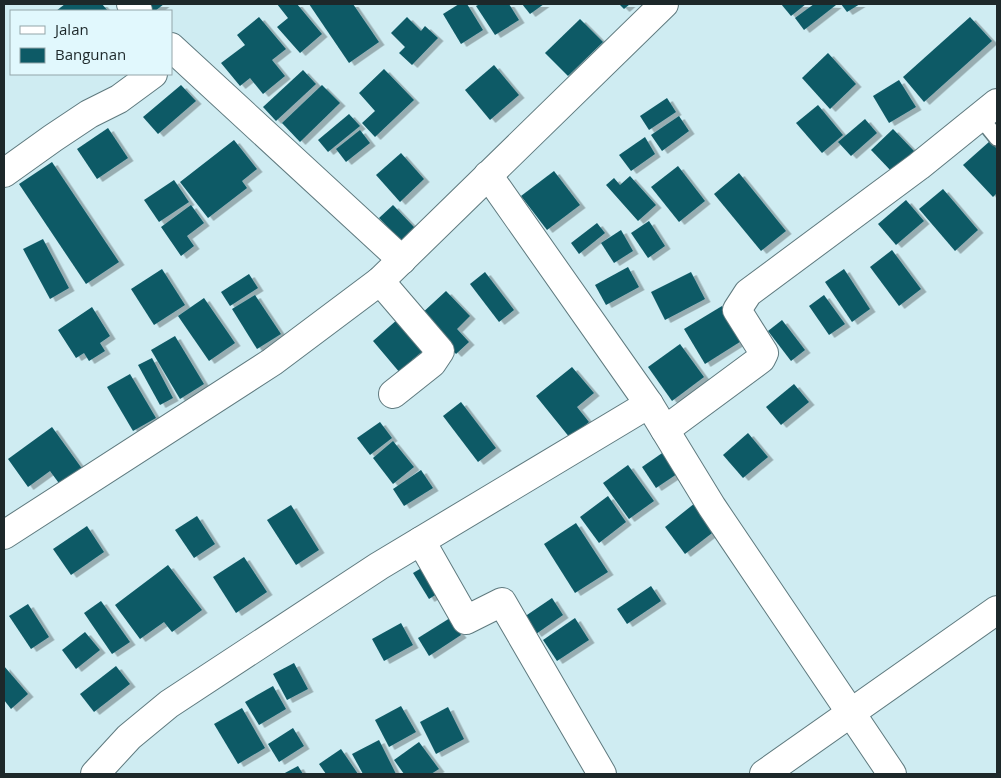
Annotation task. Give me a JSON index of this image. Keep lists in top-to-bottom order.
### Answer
{
  "legend": ["Jalan", "Bangunan"]
}
